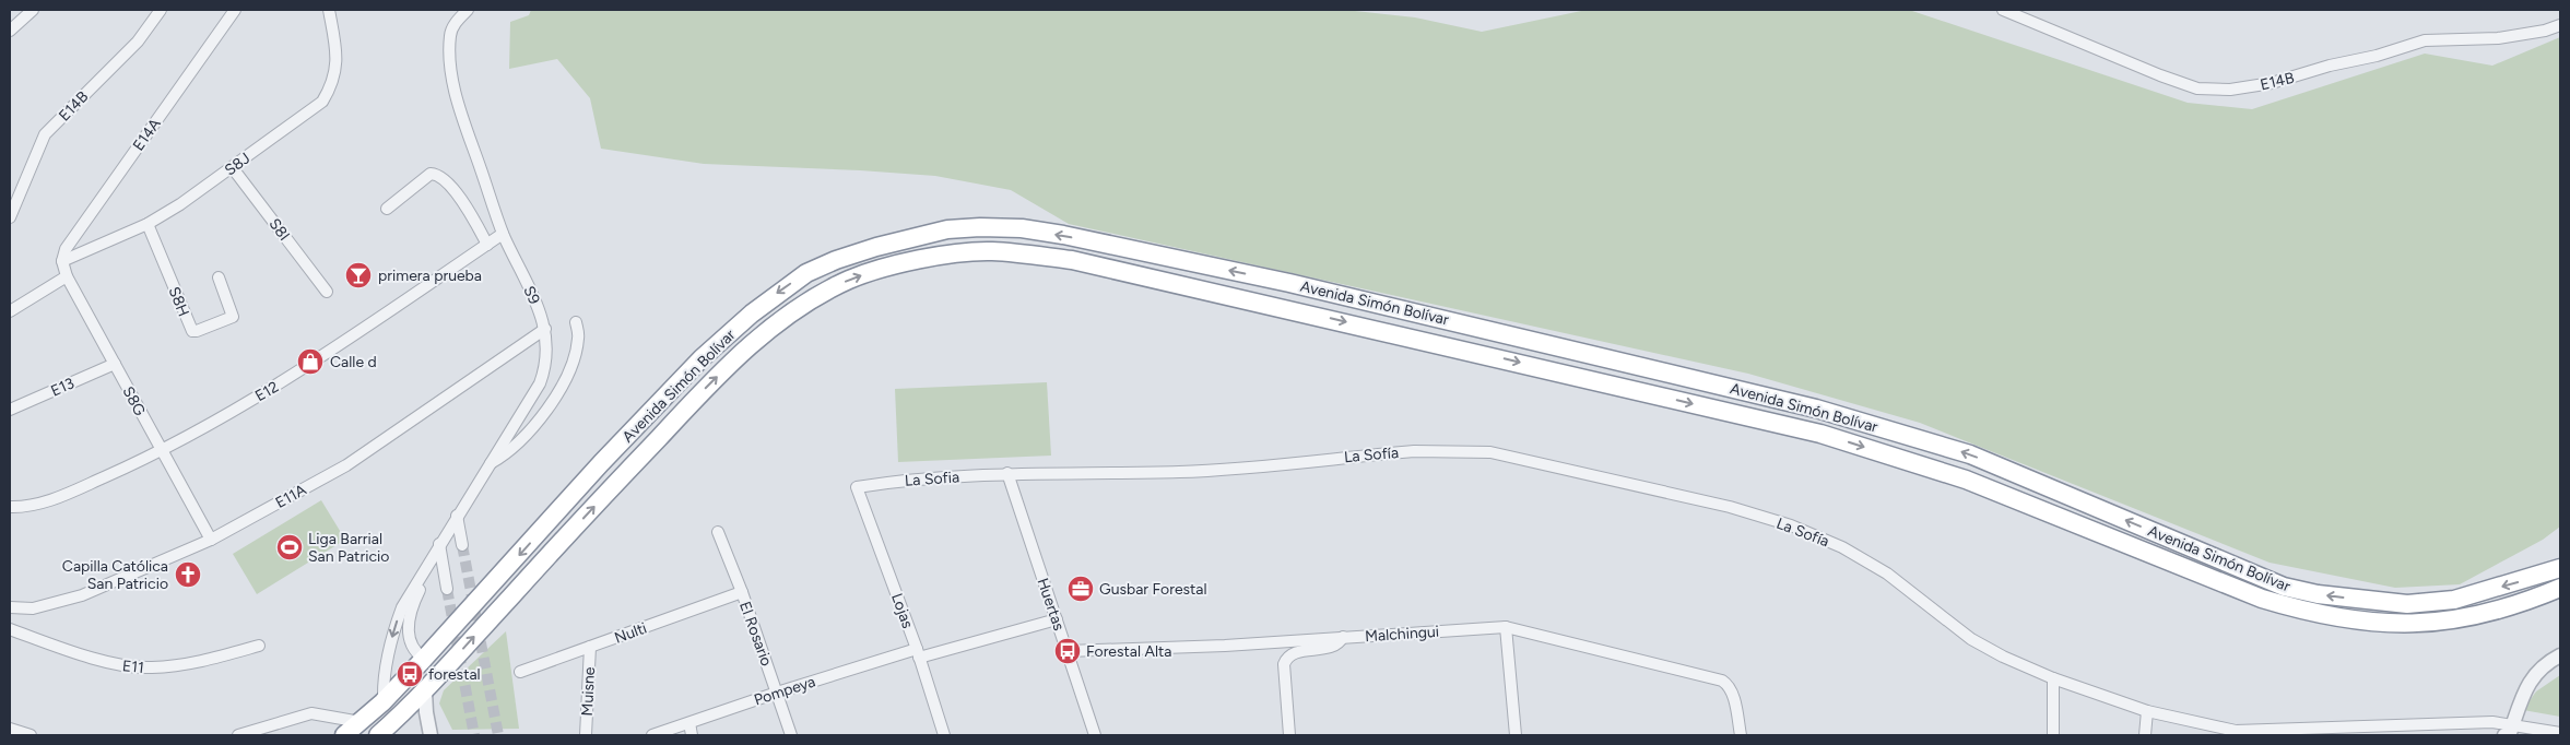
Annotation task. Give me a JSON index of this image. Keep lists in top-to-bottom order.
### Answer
{
  "streets": {
    "highway": ["Avenida Simón Bolívar"],
    "street": [
      "E14B",
      "E14A",
      "S8J",
      "S8I",
      "S9",
      "S8H",
      "E13",
      "E12",
      "S8G",
      "La Sofía",
      "La Sofia",
      "E11A",
      "Huertas",
      "Lojas",
      "Nulti",
      "El Rosario",
      "Malchingui",
      "E11",
      "Pompeya",
      "Muisne"
    ]
  },
  "crossings": [
    ["E14A", "S8J"],
    ["E14A", "S8G"],
    ["S8J", "S8I"],
    ["S8J", "S8H"],
    ["S8J", "S8G"],
    ["S9", "Avenida Simón Bolívar"],
    ["S9", "E12"],
    ["S9", "E11A"],
    ["E13", "S8G"],
    ["E12", "S8G"],
    ["S8G", "E11A"],
    ["La Sofía", "La Sofia"],
    ["La Sofía", "Huertas"],
    ["La Sofia", "Huertas"],
    ["La Sofia", "Lojas"],
    ["Huertas", "Malchingui"],
    ["Huertas", "Pompeya"],
    ["Lojas", "Pompeya"],
    ["Nulti", "El Rosario"],
    ["Nulti", "Muisne"],
    ["El Rosario", "Pompeya"]
  ],
  "places": {
    "bar": ["primera prueba"],
    "shop": ["Calle d"],
    "sports": ["Liga Barrial San Patricio"],
    "church": ["Capilla Católica San Patricio"],
    "office": ["Gusbar Forestal"],
    "bus stop": ["Forestal Alta", "forestal"]
  }
}
